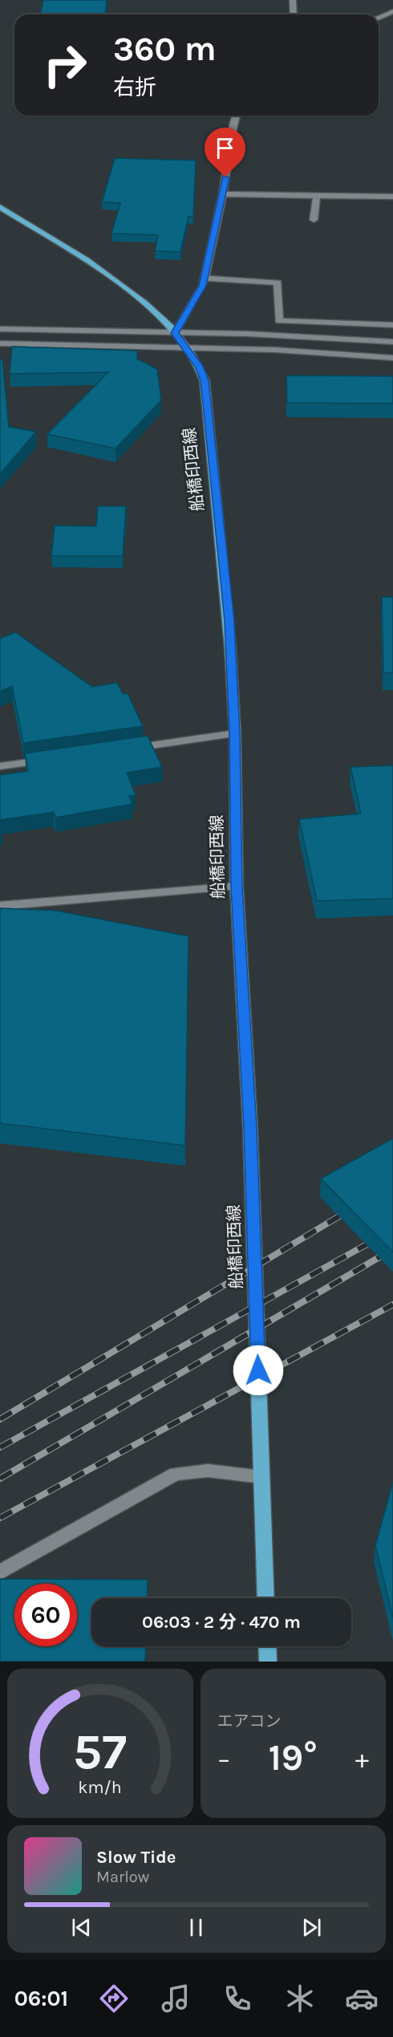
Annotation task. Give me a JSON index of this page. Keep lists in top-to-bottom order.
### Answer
{
  "streets": {
    "main road": ["船橋印西線"]
  },
  "page": {
    "turn": ["360 m", "右折"],
    "limit": "60",
    "trip": "06:03 · 2 分 · 470 m",
    "tile": "エアコン",
    "heat": ["−", "19°", "+"],
    "song": ["Slow Tide", "Marlow"],
    "tabs": "06:01",
    "gauge": ["57", "km/h"]
  }
}
